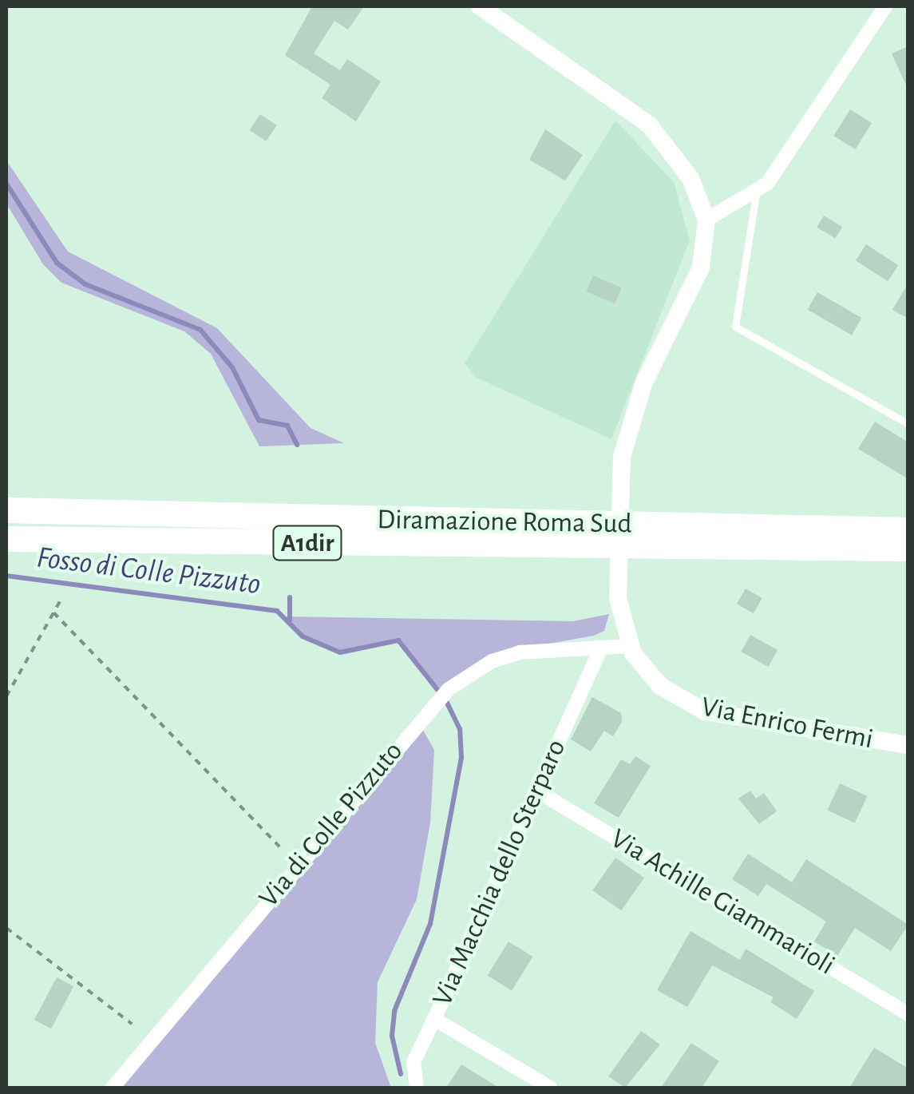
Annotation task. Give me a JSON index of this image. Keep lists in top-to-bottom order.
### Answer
{
  "streets": {
    "highway": ["Diramazione Roma Sud", "A1dir"],
    "street": [
      "Via Enrico Fermi",
      "Via di Colle Pizzuto",
      "Via Macchia dello Sterparo",
      "Via Achille Giammarioli"
    ]
  },
  "crossings": [
    ["Via Enrico Fermi", "Via di Colle Pizzuto"],
    ["Via di Colle Pizzuto", "Via Macchia dello Sterparo"],
    ["Via Macchia dello Sterparo", "Via Achille Giammarioli"]
  ],
  "water": ["Fosso di Colle Pizzuto"]
}
